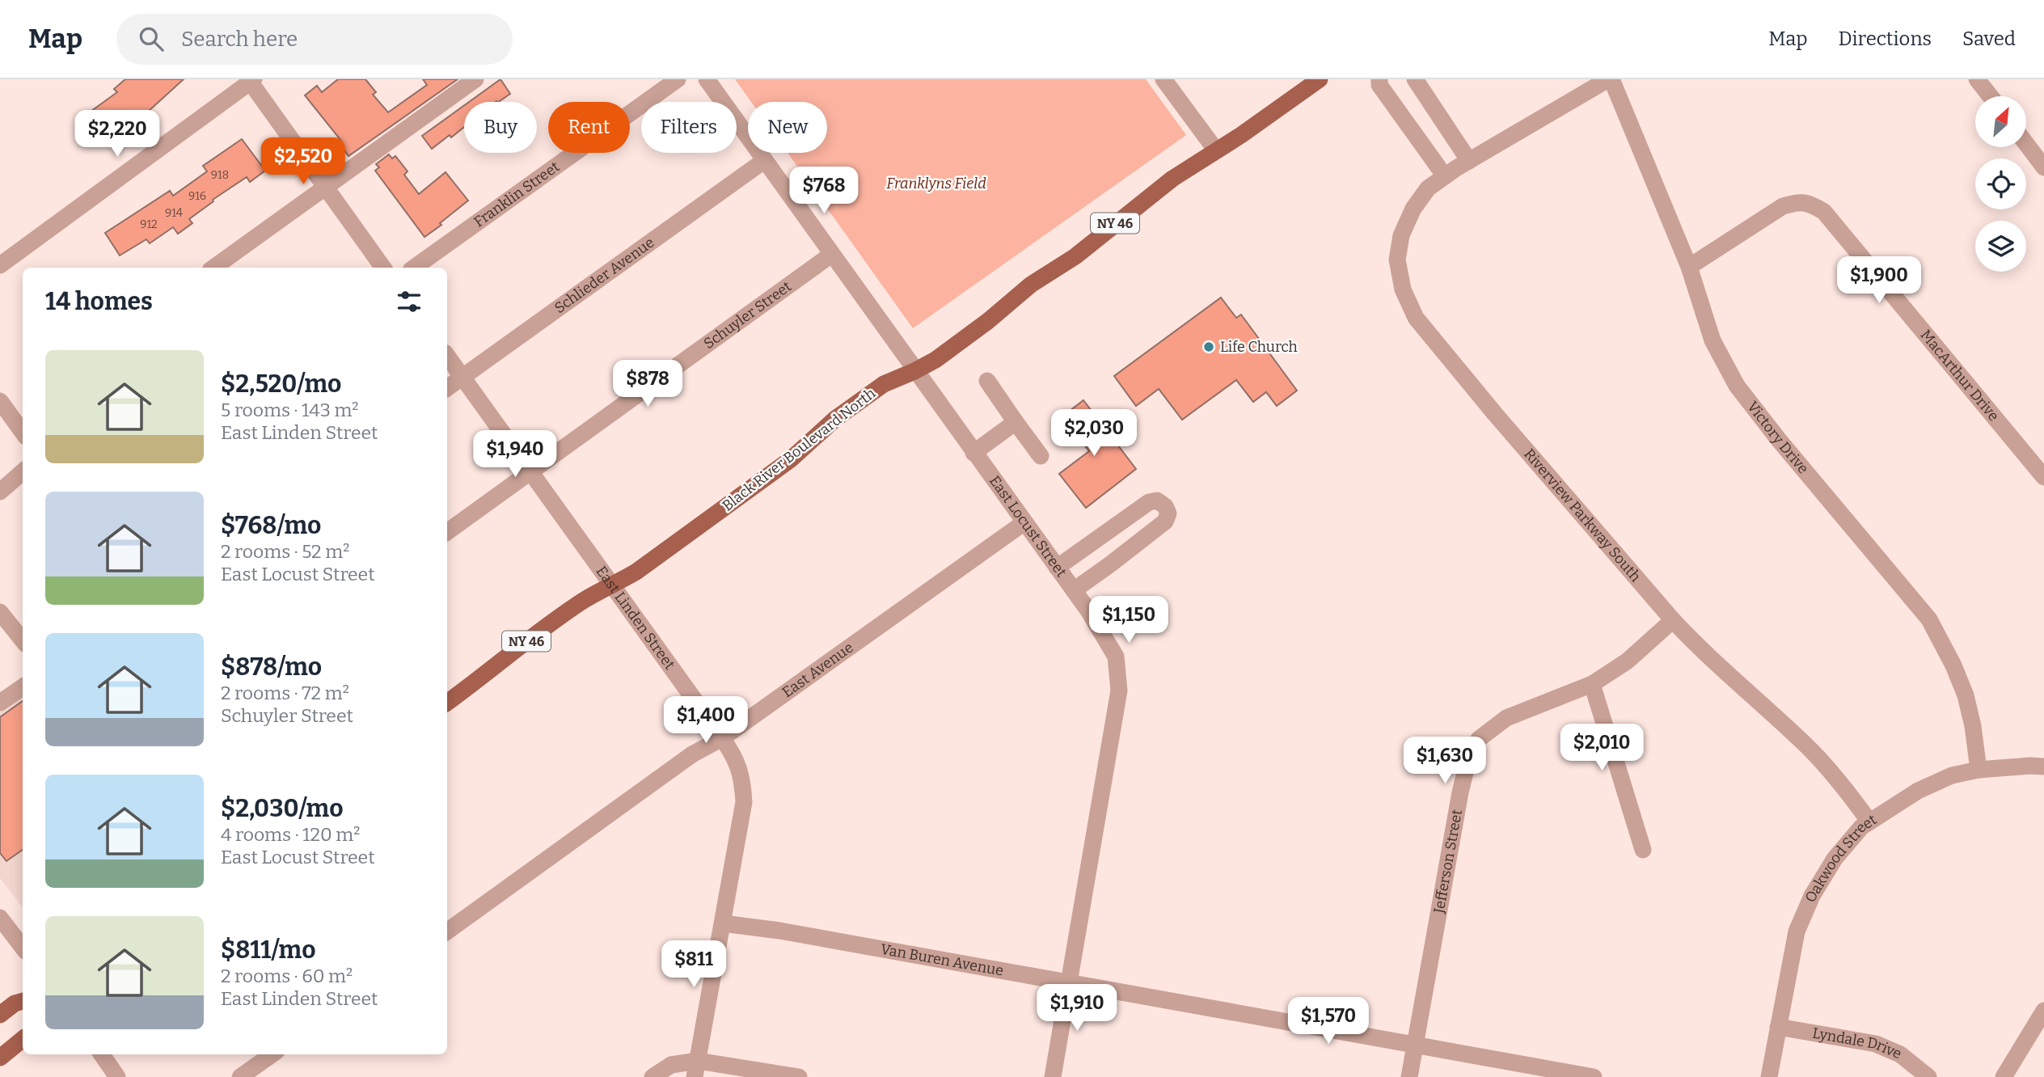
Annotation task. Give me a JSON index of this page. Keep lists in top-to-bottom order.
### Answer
{
  "streets": {
    "main road": ["NY 46", "Black River Boulevard North"],
    "street": [
      "Franklin Street",
      "Schlieder Avenue",
      "Schuyler Street",
      "MacArthur Drive",
      "Victory Drive",
      "Riverview Parkway South",
      "East Locust Street",
      "East Linden Street",
      "East Avenue",
      "Jefferson Street",
      "Oakwood Street",
      "Van Buren Avenue",
      "Lyndale Drive"
    ]
  },
  "crossings": [
    ["Schlieder Avenue", "East Locust Street"],
    ["Schlieder Avenue", "East Linden Street"],
    ["Schuyler Street", "East Locust Street"],
    ["Schuyler Street", "East Linden Street"],
    ["MacArthur Drive", "Victory Drive"],
    ["Victory Drive", "Riverview Parkway South"],
    ["Victory Drive", "Oakwood Street"],
    ["Black River Boulevard North", "East Locust Street"],
    ["Black River Boulevard North", "East Linden Street"],
    ["Riverview Parkway South", "Jefferson Street"],
    ["Riverview Parkway South", "Oakwood Street"],
    ["East Locust Street", "East Avenue"],
    ["East Locust Street", "Van Buren Avenue"],
    ["East Linden Street", "East Avenue"],
    ["East Linden Street", "Van Buren Avenue"],
    ["Jefferson Street", "Van Buren Avenue"],
    ["Oakwood Street", "Lyndale Drive"]
  ],
  "parks": ["Franklyns Field"],
  "places": ["Life Church"],
  "house_numbers": [
    "918",
    "916",
    "914",
    "912"
  ],
  "north": "top right",
  "page": {
    "header": "Map",
    "search": "Search here",
    "nav": ["Map", "Directions", "Saved"],
    "chip": [
      "Buy",
      "Rent",
      "Filters",
      "New"
    ],
    "price": [
      "$2,220",
      "$2,520",
      "$768",
      "$1,900",
      "$878",
      "$2,030",
      "$1,940",
      "$1,150",
      "$1,400",
      "$2,010",
      "$1,630",
      "$811",
      "$1,910",
      "$1,570"
    ],
    "heading": "14 homes",
    "list": [
      {
        "name": "$2,520/mo",
        "note": "5 rooms · 143 m² · East Linden Street"
      },
      {
        "name": "$768/mo",
        "note": "2 rooms · 52 m² · East Locust Street"
      },
      {
        "name": "$878/mo",
        "note": "2 rooms · 72 m² · Schuyler Street"
      },
      {
        "name": "$2,030/mo",
        "note": "4 rooms · 120 m² · East Locust Street"
      },
      {
        "name": "$811/mo",
        "note": "2 rooms · 60 m² · East Linden Street"
      }
    ]
  }
}
